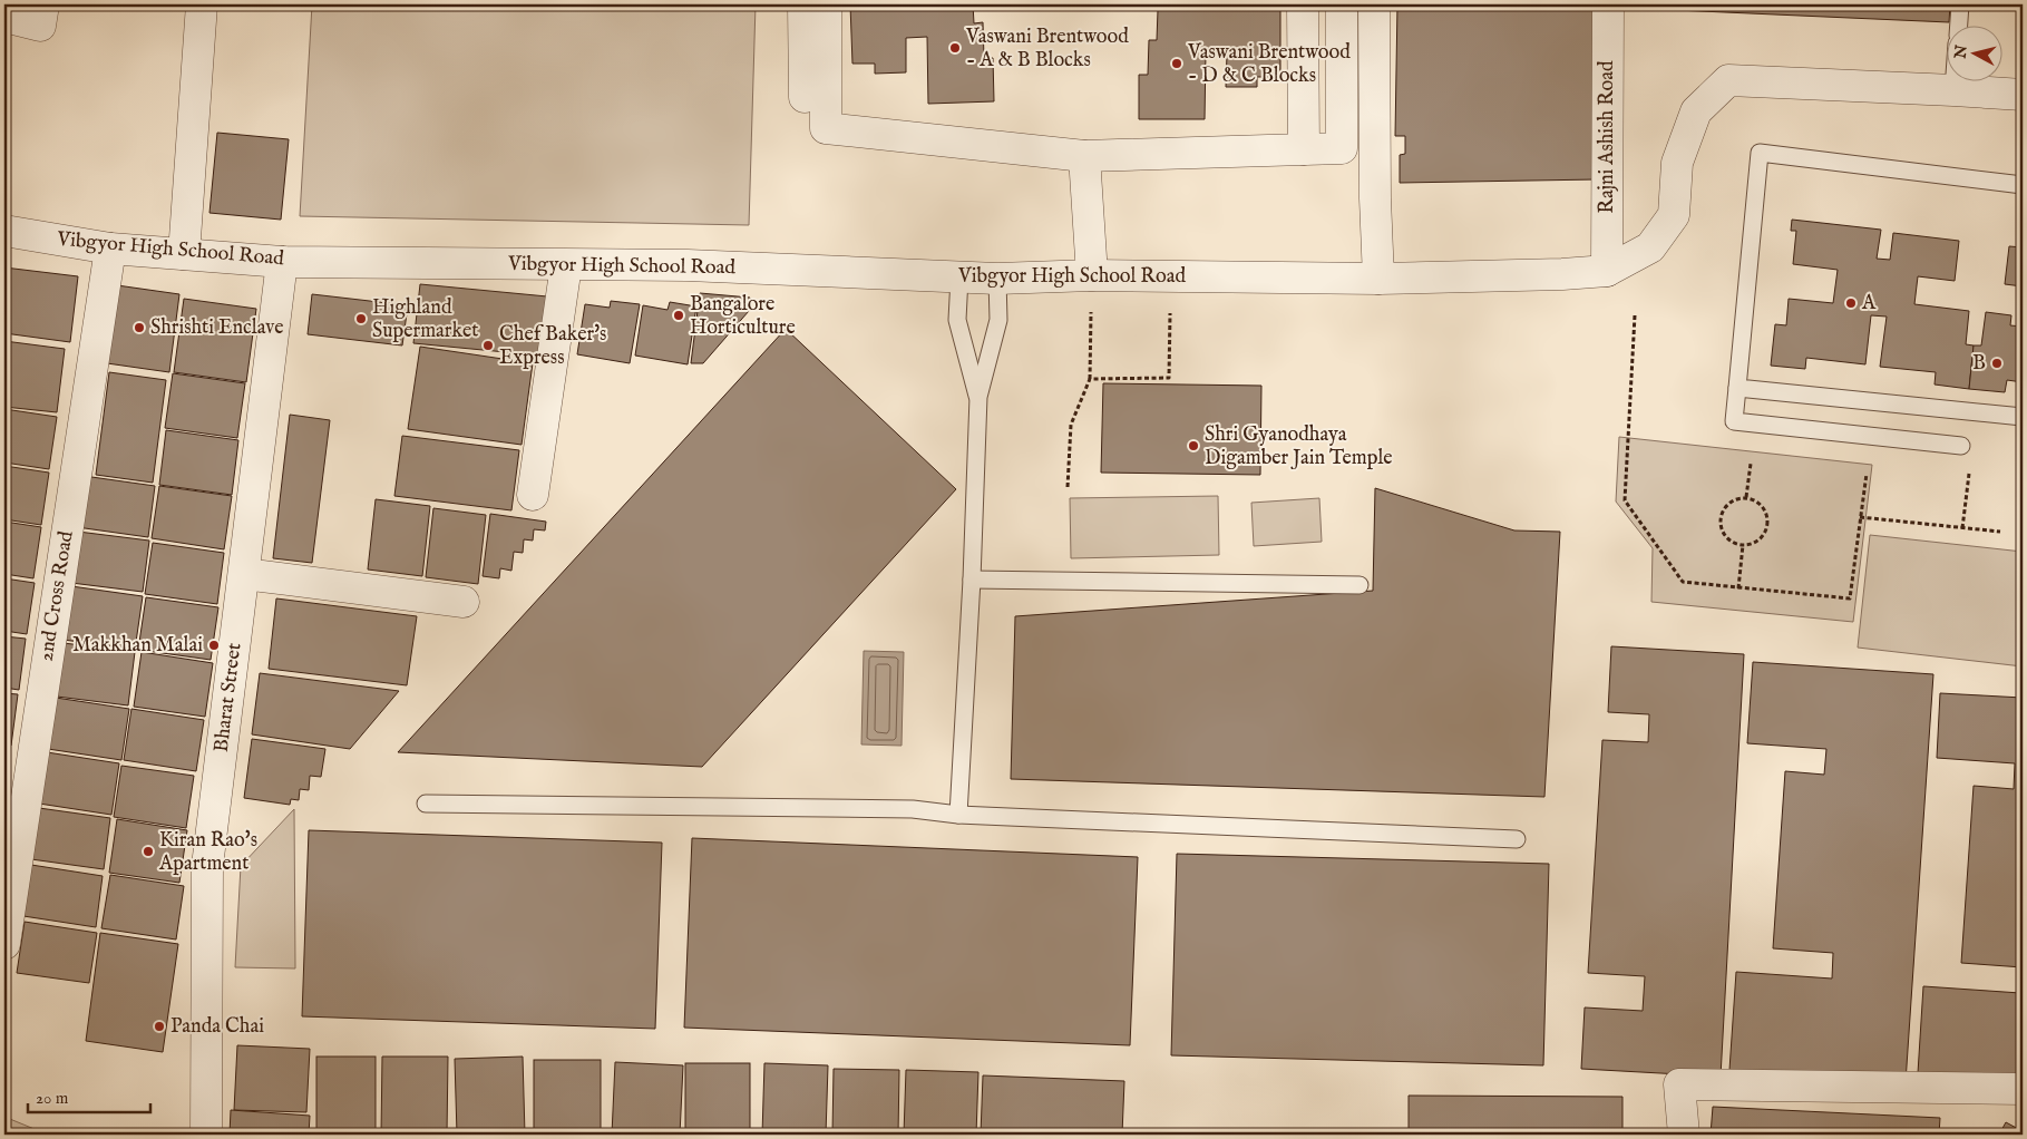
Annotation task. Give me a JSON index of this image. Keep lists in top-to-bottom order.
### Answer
{
  "streets": {
    "street": [
      "Rajni Ashish Road",
      "Vibgyor High School Road",
      "2nd Cross Road",
      "Bharat Street"
    ]
  },
  "crossings": [
    ["Rajni Ashish Road", "Vibgyor High School Road"],
    ["Vibgyor High School Road", "2nd Cross Road"],
    ["Vibgyor High School Road", "Bharat Street"]
  ],
  "places": [
    "Vaswani Brentwood - A & B Blocks",
    "Vaswani Brentwood - D & C Blocks",
    "A",
    "Bangalore Horticulture",
    "Highland Supermarket",
    "Shrishti Enclave",
    "Chef Baker's Express",
    "B",
    "Shri Gyanodhaya Digamber Jain Temple",
    "Makkhan Malai",
    "Kiran Rao's Apartment",
    "Panda Chai"
  ],
  "scale_bar": "20 m",
  "north": "left"
}
